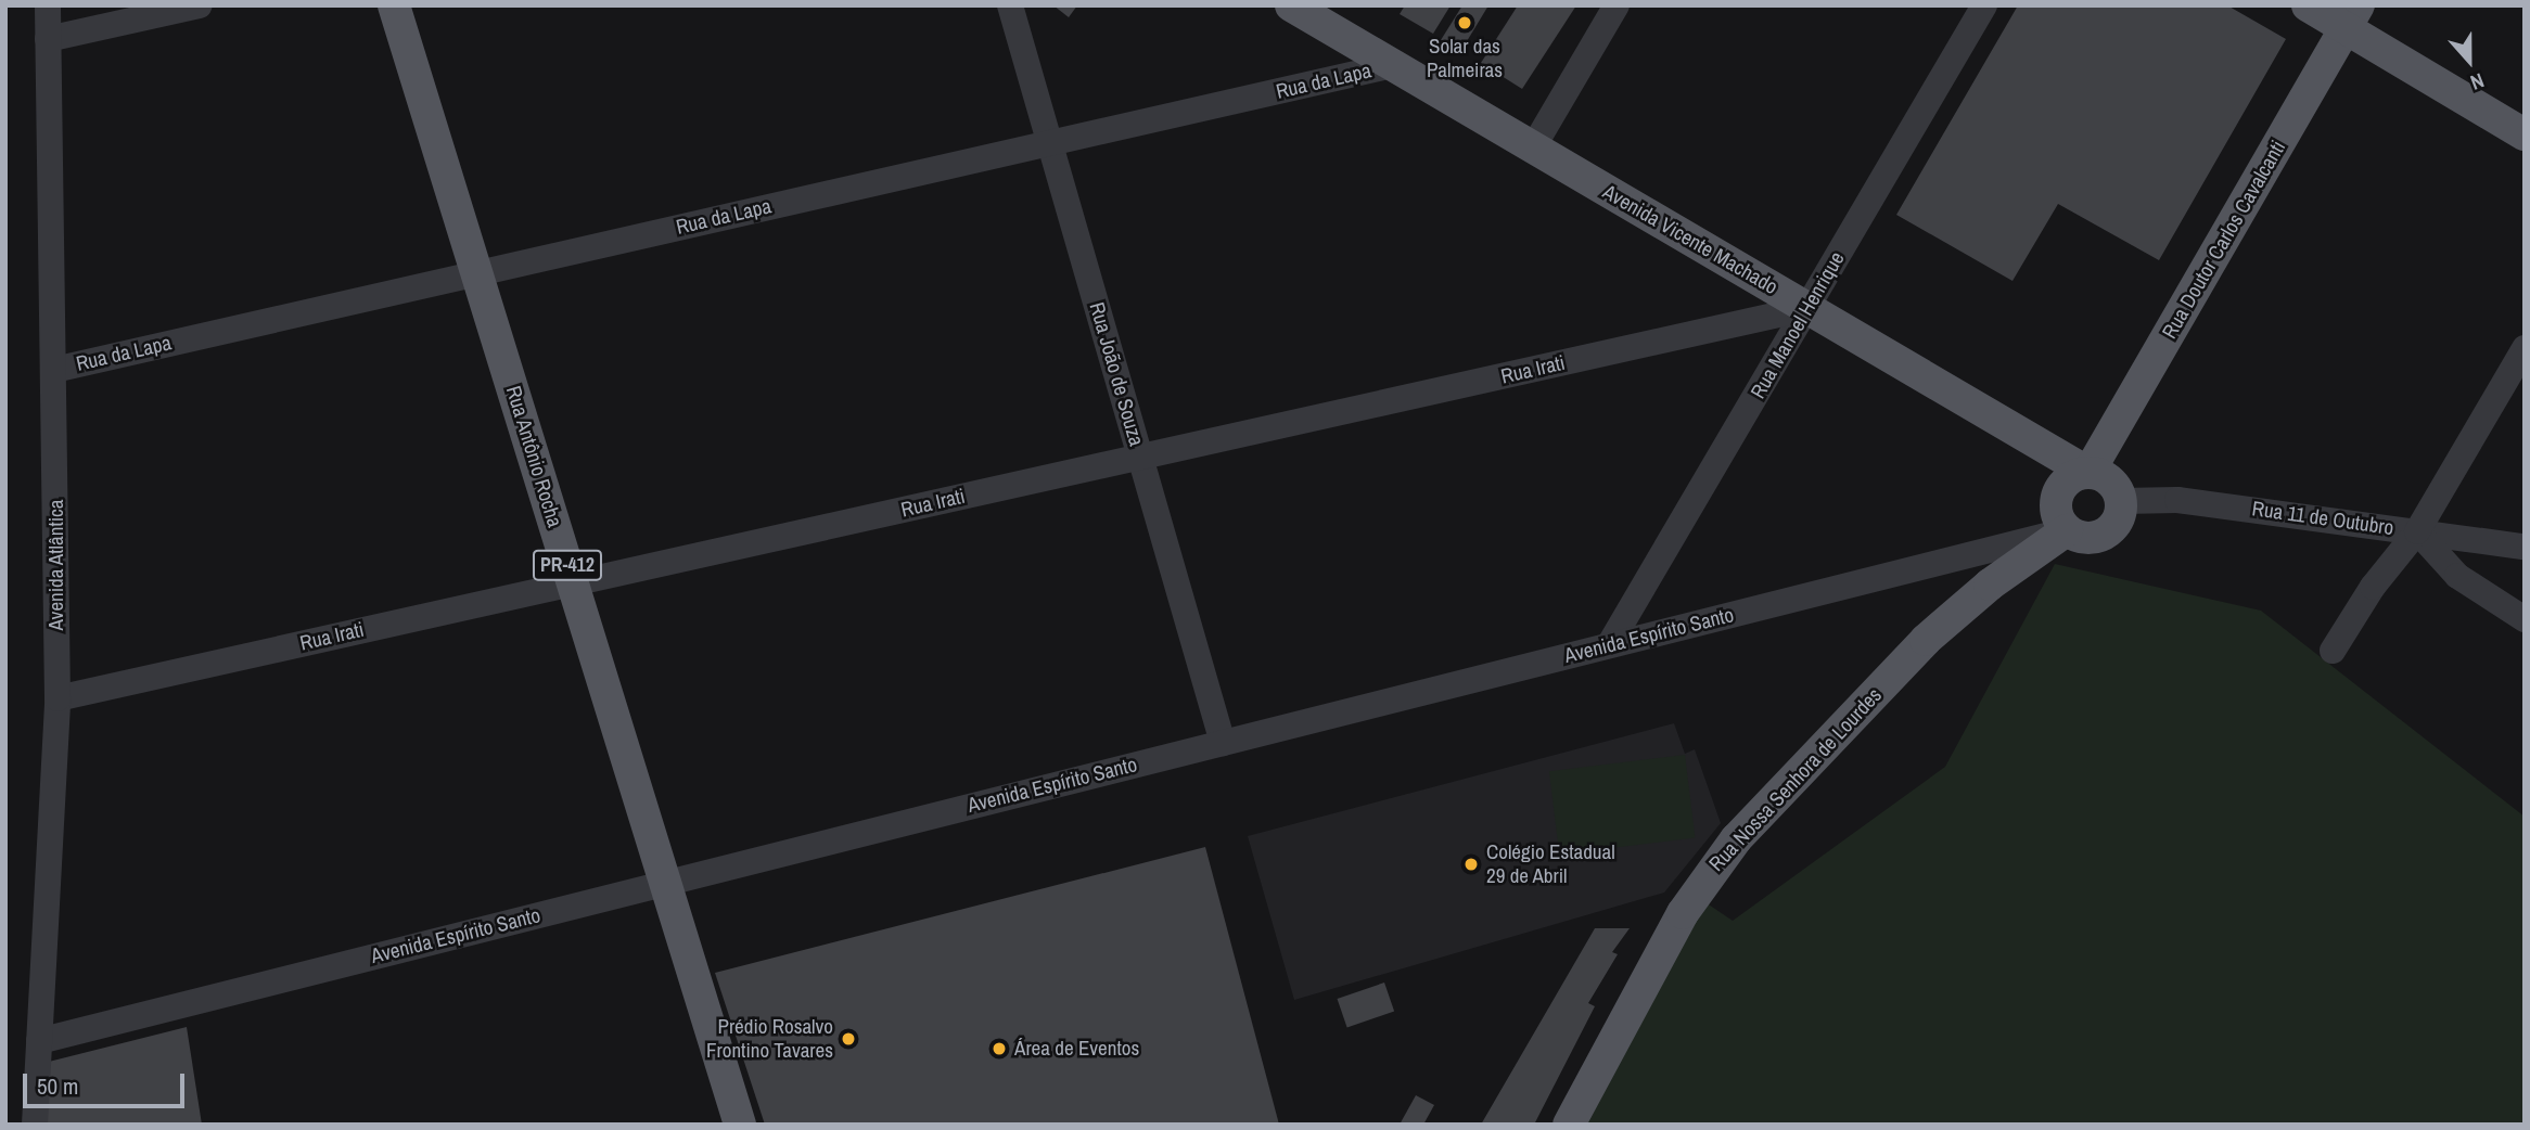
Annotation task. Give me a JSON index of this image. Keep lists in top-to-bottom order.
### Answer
{
  "streets": {
    "main road": [
      "Avenida Vicente Machado",
      "Rua Doutor Carlos Cavalcanti",
      "Rua Antônio Rocha",
      "PR-412",
      "Rua Nossa Senhora de Lourdes"
    ],
    "street": [
      "Rua da Lapa",
      "Rua Manoel Henrique",
      "Rua Irati",
      "Rua João de Souza",
      "Rua 11 de Outubro",
      "Avenida Atlântica",
      "Avenida Espírito Santo"
    ]
  },
  "crossings": [
    ["Rua da Lapa", "Avenida Vicente Machado"],
    ["Rua da Lapa", "Rua João de Souza"],
    ["Rua da Lapa", "Rua Antônio Rocha"],
    ["Rua da Lapa", "Avenida Atlântica"],
    ["Avenida Vicente Machado", "Rua Doutor Carlos Cavalcanti"],
    ["Avenida Vicente Machado", "Rua Manoel Henrique"],
    ["Avenida Vicente Machado", "Rua Irati"],
    ["Avenida Vicente Machado", "Rua 11 de Outubro"],
    ["Avenida Vicente Machado", "Avenida Espírito Santo"],
    ["Avenida Vicente Machado", "Rua Nossa Senhora de Lourdes"],
    ["Rua Doutor Carlos Cavalcanti", "Rua 11 de Outubro"],
    ["Rua Doutor Carlos Cavalcanti", "Avenida Espírito Santo"],
    ["Rua Doutor Carlos Cavalcanti", "Rua Nossa Senhora de Lourdes"],
    ["Rua Manoel Henrique", "Rua Irati"],
    ["Rua Manoel Henrique", "Avenida Espírito Santo"],
    ["Rua Irati", "Rua João de Souza"],
    ["Rua Irati", "Rua Antônio Rocha"],
    ["Rua Irati", "Avenida Atlântica"],
    ["Rua João de Souza", "Avenida Espírito Santo"],
    ["Rua Antônio Rocha", "Avenida Espírito Santo"],
    ["Rua 11 de Outubro", "Avenida Espírito Santo"],
    ["Rua 11 de Outubro", "Rua Nossa Senhora de Lourdes"],
    ["Avenida Atlântica", "Avenida Espírito Santo"],
    ["Avenida Espírito Santo", "Rua Nossa Senhora de Lourdes"]
  ],
  "places": [
    "Solar das Palmeiras",
    "Colégio Estadual 29 de Abril",
    "Prédio Rosalvo Frontino Tavares",
    "Área de Eventos"
  ],
  "scale_bar": "50 m",
  "north": "bottom"
}
